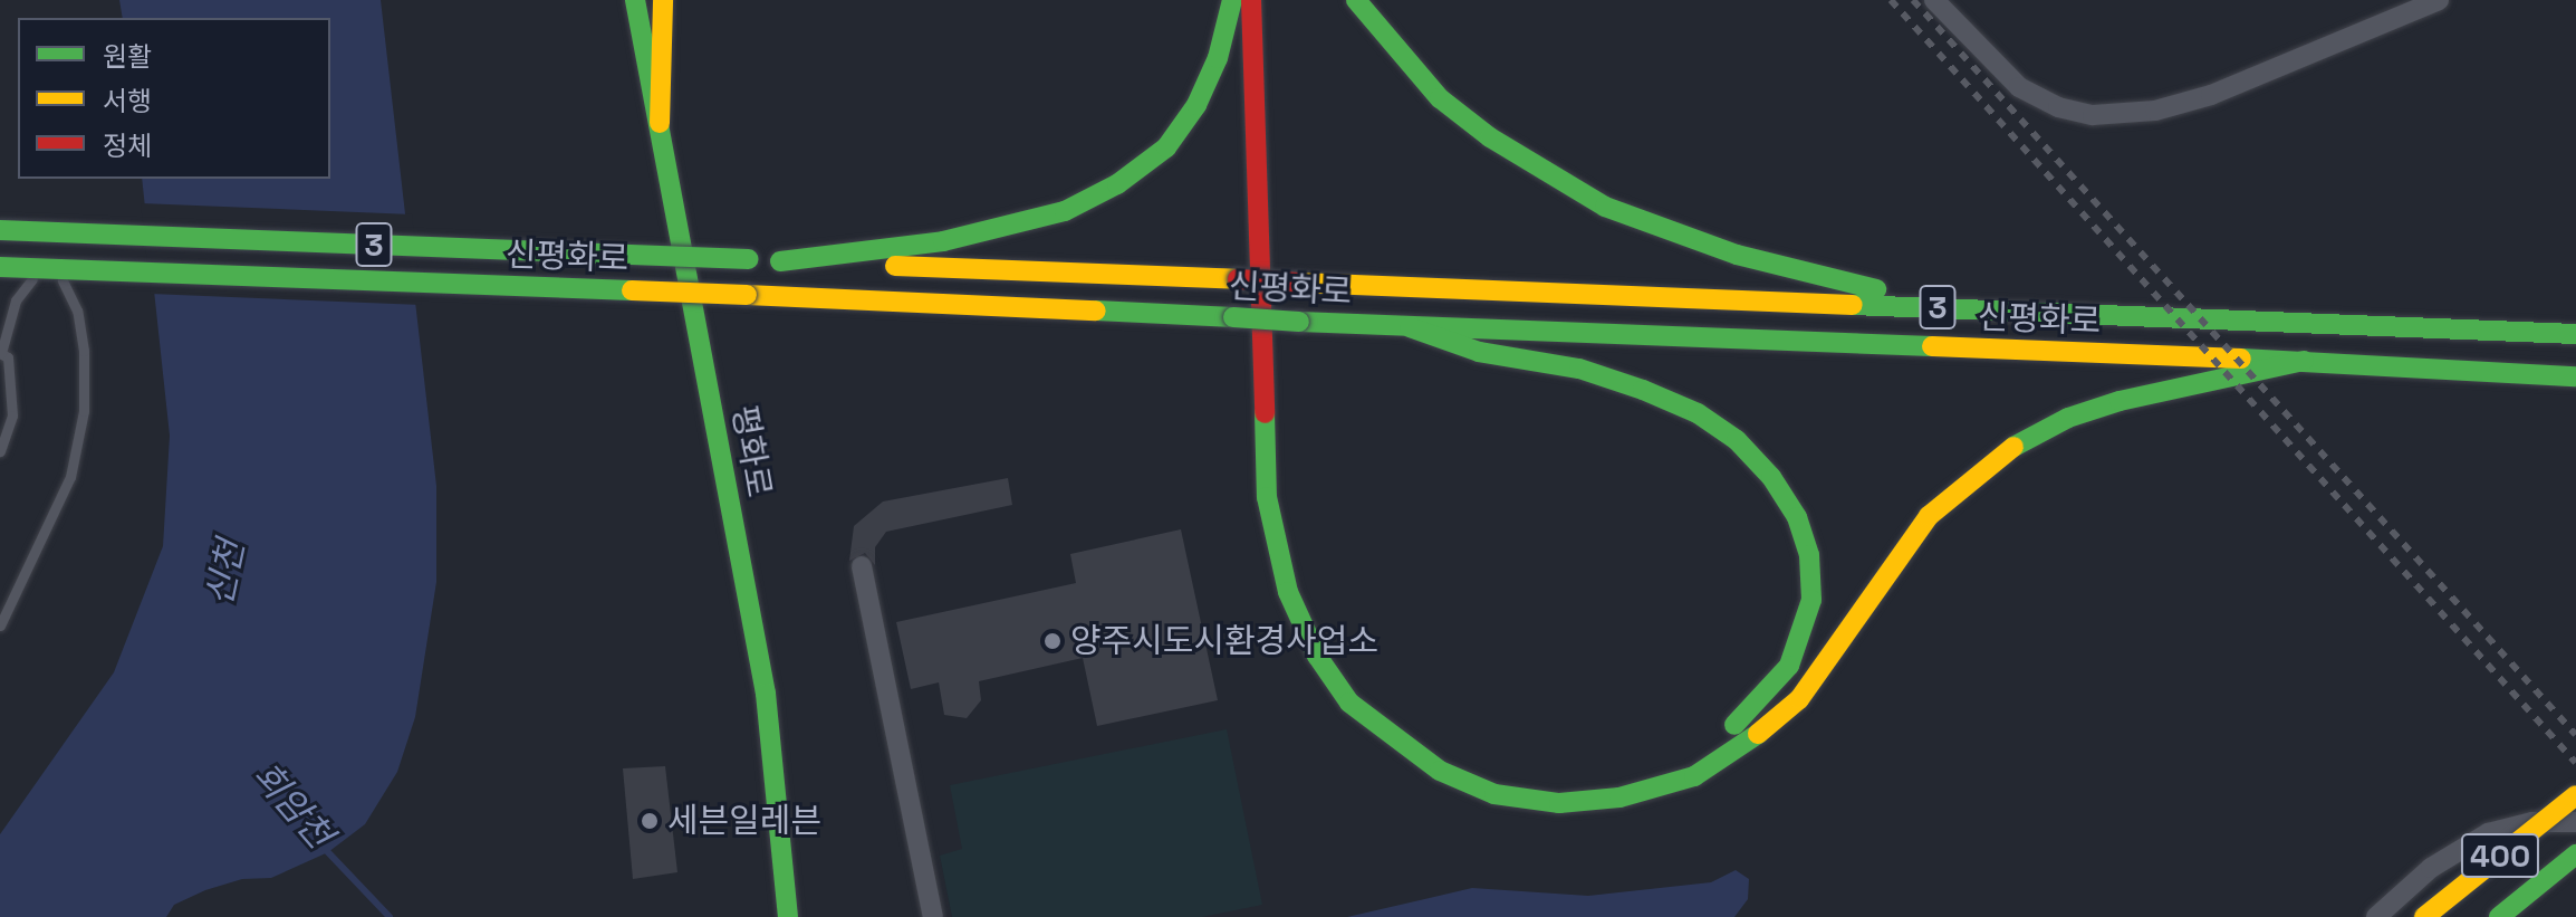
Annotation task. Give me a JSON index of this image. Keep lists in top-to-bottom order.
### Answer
{
  "streets": {
    "main road": [
      "3",
      "신평화로",
      "평화로",
      "400"
    ]
  },
  "water": ["신천", "회암천"],
  "places": ["양주시도시환경사업소", "세븐일레븐"],
  "legend": ["원활", "서행", "정체"]
}
